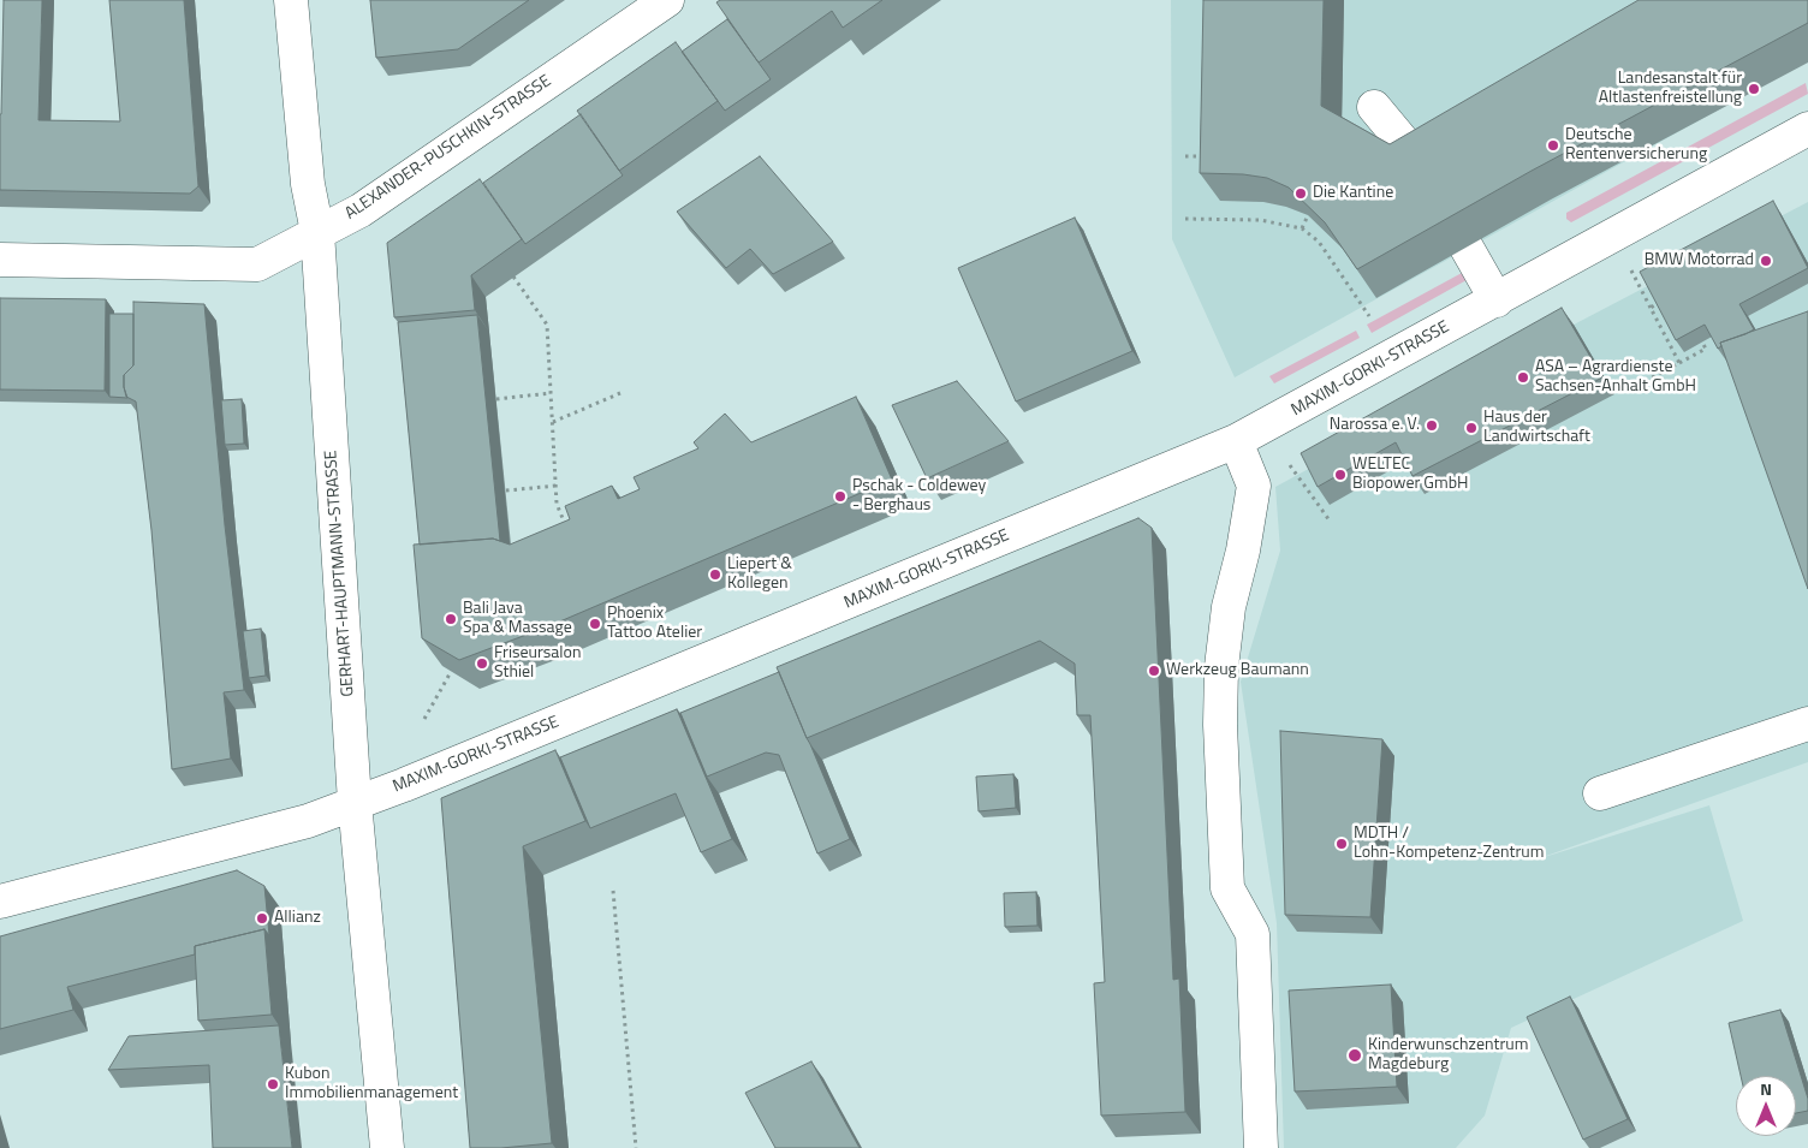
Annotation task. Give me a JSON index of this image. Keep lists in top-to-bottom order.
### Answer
{
  "streets": {
    "street": ["ALEXANDER-PUSCHKIN-STRASSE", "MAXIM-GORKI-STRASSE", "GERHART-HAUPTMANN-STRASSE"]
  },
  "crossings": [
    ["ALEXANDER-PUSCHKIN-STRASSE", "GERHART-HAUPTMANN-STRASSE"],
    ["MAXIM-GORKI-STRASSE", "GERHART-HAUPTMANN-STRASSE"]
  ],
  "places": [
    "Landesanstalt für Altlastenfreistellung",
    "Deutsche Rentenversicherung",
    "Die Kantine",
    "BMW Motorrad",
    "ASA – Agrardienste Sachsen-Anhalt GmbH",
    "Narossa e. V.",
    "Haus der Landwirtschaft",
    "WELTEC Biopower GmbH",
    "Pschak - Coldewey - Berghaus",
    "Liepert & Kollegen",
    "Bali Java Spa & Massage",
    "Phoenix Tattoo Atelier",
    "Friseursalon Sthiel",
    "Werkzeug Baumann",
    "MDTH / Lohn-Kompetenz-Zentrum",
    "Allianz",
    "Kinderwunschzentrum Magdeburg",
    "Kubon Immobilienmanagement"
  ],
  "north": "top"
}
